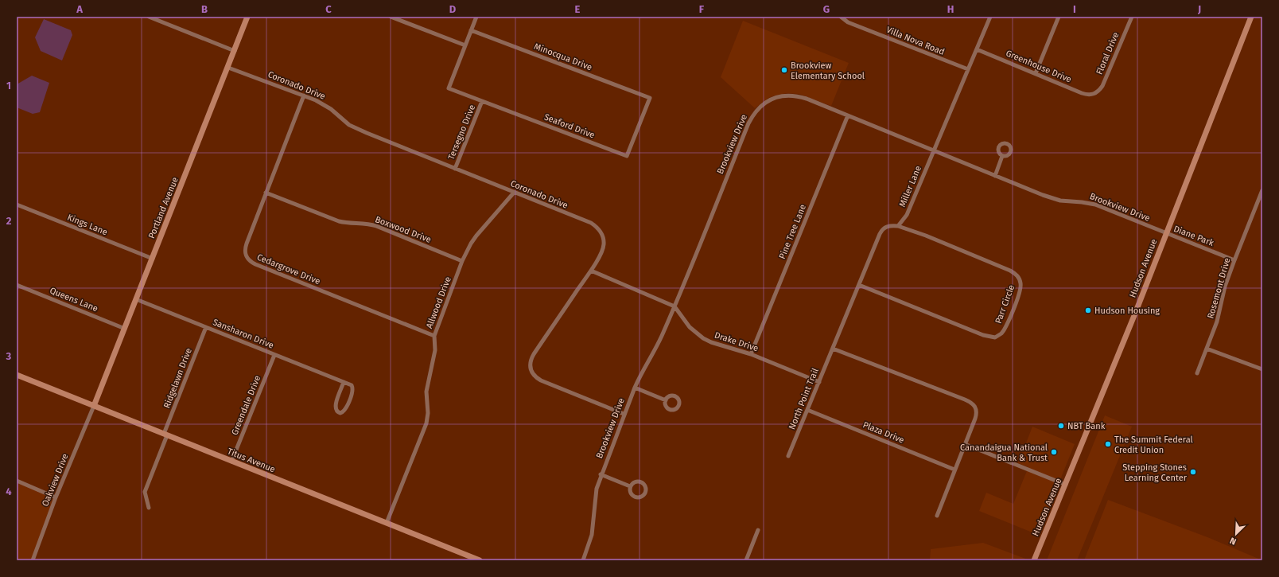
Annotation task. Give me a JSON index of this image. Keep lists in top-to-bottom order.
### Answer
{
  "streets": {
    "main road": ["Portland Avenue", "Hudson Avenue", "Titus Avenue"],
    "street": [
      "Villa Nova Road",
      "Floral Drive",
      "Minocqua Drive",
      "Greenhouse Drive",
      "Coronado Drive",
      "Seaford Drive",
      "Tersegno Drive",
      "Brookview Drive",
      "Miller Lane",
      "Kings Lane",
      "Boxwood Drive",
      "Pine Tree Lane",
      "Diane Park",
      "Cedargrove Drive",
      "Rosemont Drive",
      "Queens Lane",
      "Allwood Drive",
      "Parr Circle",
      "Sansharon Drive",
      "Drake Drive",
      "Ridgelawn Drive",
      "North Point Trail",
      "Greendale Drive",
      "Plaza Drive",
      "Oakview Drive"
    ]
  },
  "crossings": [
    ["Villa Nova Road", "Miller Lane"],
    ["Floral Drive", "Greenhouse Drive"],
    ["Minocqua Drive", "Seaford Drive"],
    ["Greenhouse Drive", "Miller Lane"],
    ["Coronado Drive", "Tersegno Drive"],
    ["Coronado Drive", "Brookview Drive"],
    ["Coronado Drive", "Portland Avenue"],
    ["Coronado Drive", "Cedargrove Drive"],
    ["Coronado Drive", "Allwood Drive"],
    ["Seaford Drive", "Tersegno Drive"],
    ["Brookview Drive", "Miller Lane"],
    ["Brookview Drive", "Pine Tree Lane"],
    ["Brookview Drive", "Diane Park"],
    ["Brookview Drive", "Hudson Avenue"],
    ["Brookview Drive", "Drake Drive"],
    ["Miller Lane", "Parr Circle"],
    ["Portland Avenue", "Kings Lane"],
    ["Portland Avenue", "Queens Lane"],
    ["Portland Avenue", "Sansharon Drive"],
    ["Portland Avenue", "Titus Avenue"],
    ["Portland Avenue", "Oakview Drive"],
    ["Boxwood Drive", "Cedargrove Drive"],
    ["Boxwood Drive", "Allwood Drive"],
    ["Pine Tree Lane", "Drake Drive"],
    ["Diane Park", "Hudson Avenue"],
    ["Diane Park", "Rosemont Drive"],
    ["Cedargrove Drive", "Allwood Drive"],
    ["Allwood Drive", "Titus Avenue"],
    ["Sansharon Drive", "Ridgelawn Drive"],
    ["Sansharon Drive", "Greendale Drive"],
    ["Drake Drive", "North Point Trail"],
    ["Ridgelawn Drive", "Titus Avenue"],
    ["North Point Trail", "Plaza Drive"],
    ["Greendale Drive", "Titus Avenue"],
    ["Titus Avenue", "Oakview Drive"]
  ],
  "places": [
    "Brookview Elementary School",
    "Hudson Housing",
    "NBT Bank",
    "The Summit Federal Credit Union",
    "Canandaigua National Bank & Trust",
    "Stepping Stones Learning Center"
  ],
  "north": "bottom left",
  "grid": {
    "columns": [
      "A",
      "B",
      "C",
      "D",
      "E",
      "F",
      "G",
      "H",
      "I",
      "J"
    ],
    "rows": [
      "1",
      "2",
      "3",
      "4"
    ]
  }
}
